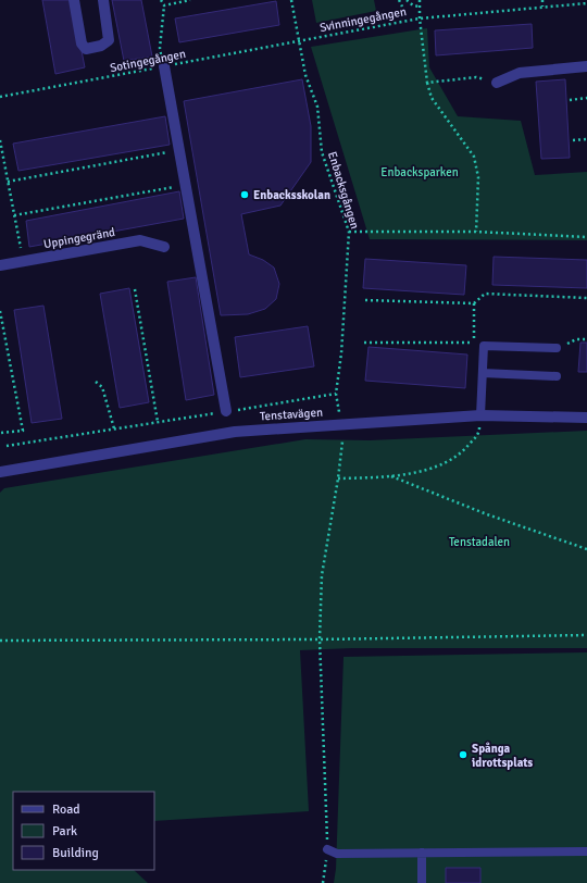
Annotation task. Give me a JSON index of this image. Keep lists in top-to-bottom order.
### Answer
{
  "streets": {
    "street": ["Uppingegränd", "Tenstavägen"],
    "path": ["Svinningegången", "Sotingegången", "Enbacksgången"]
  },
  "crossings": [
    ["Svinningegången", "Sotingegången"],
    ["Svinningegången", "Enbacksgången"],
    ["Sotingegången", "Enbacksgången"]
  ],
  "parks": ["Enbacksparken", "Tenstadalen"],
  "places": ["Enbacksskolan", "Spånga idrottsplats"],
  "legend": ["Road", "Park", "Building"]
}
